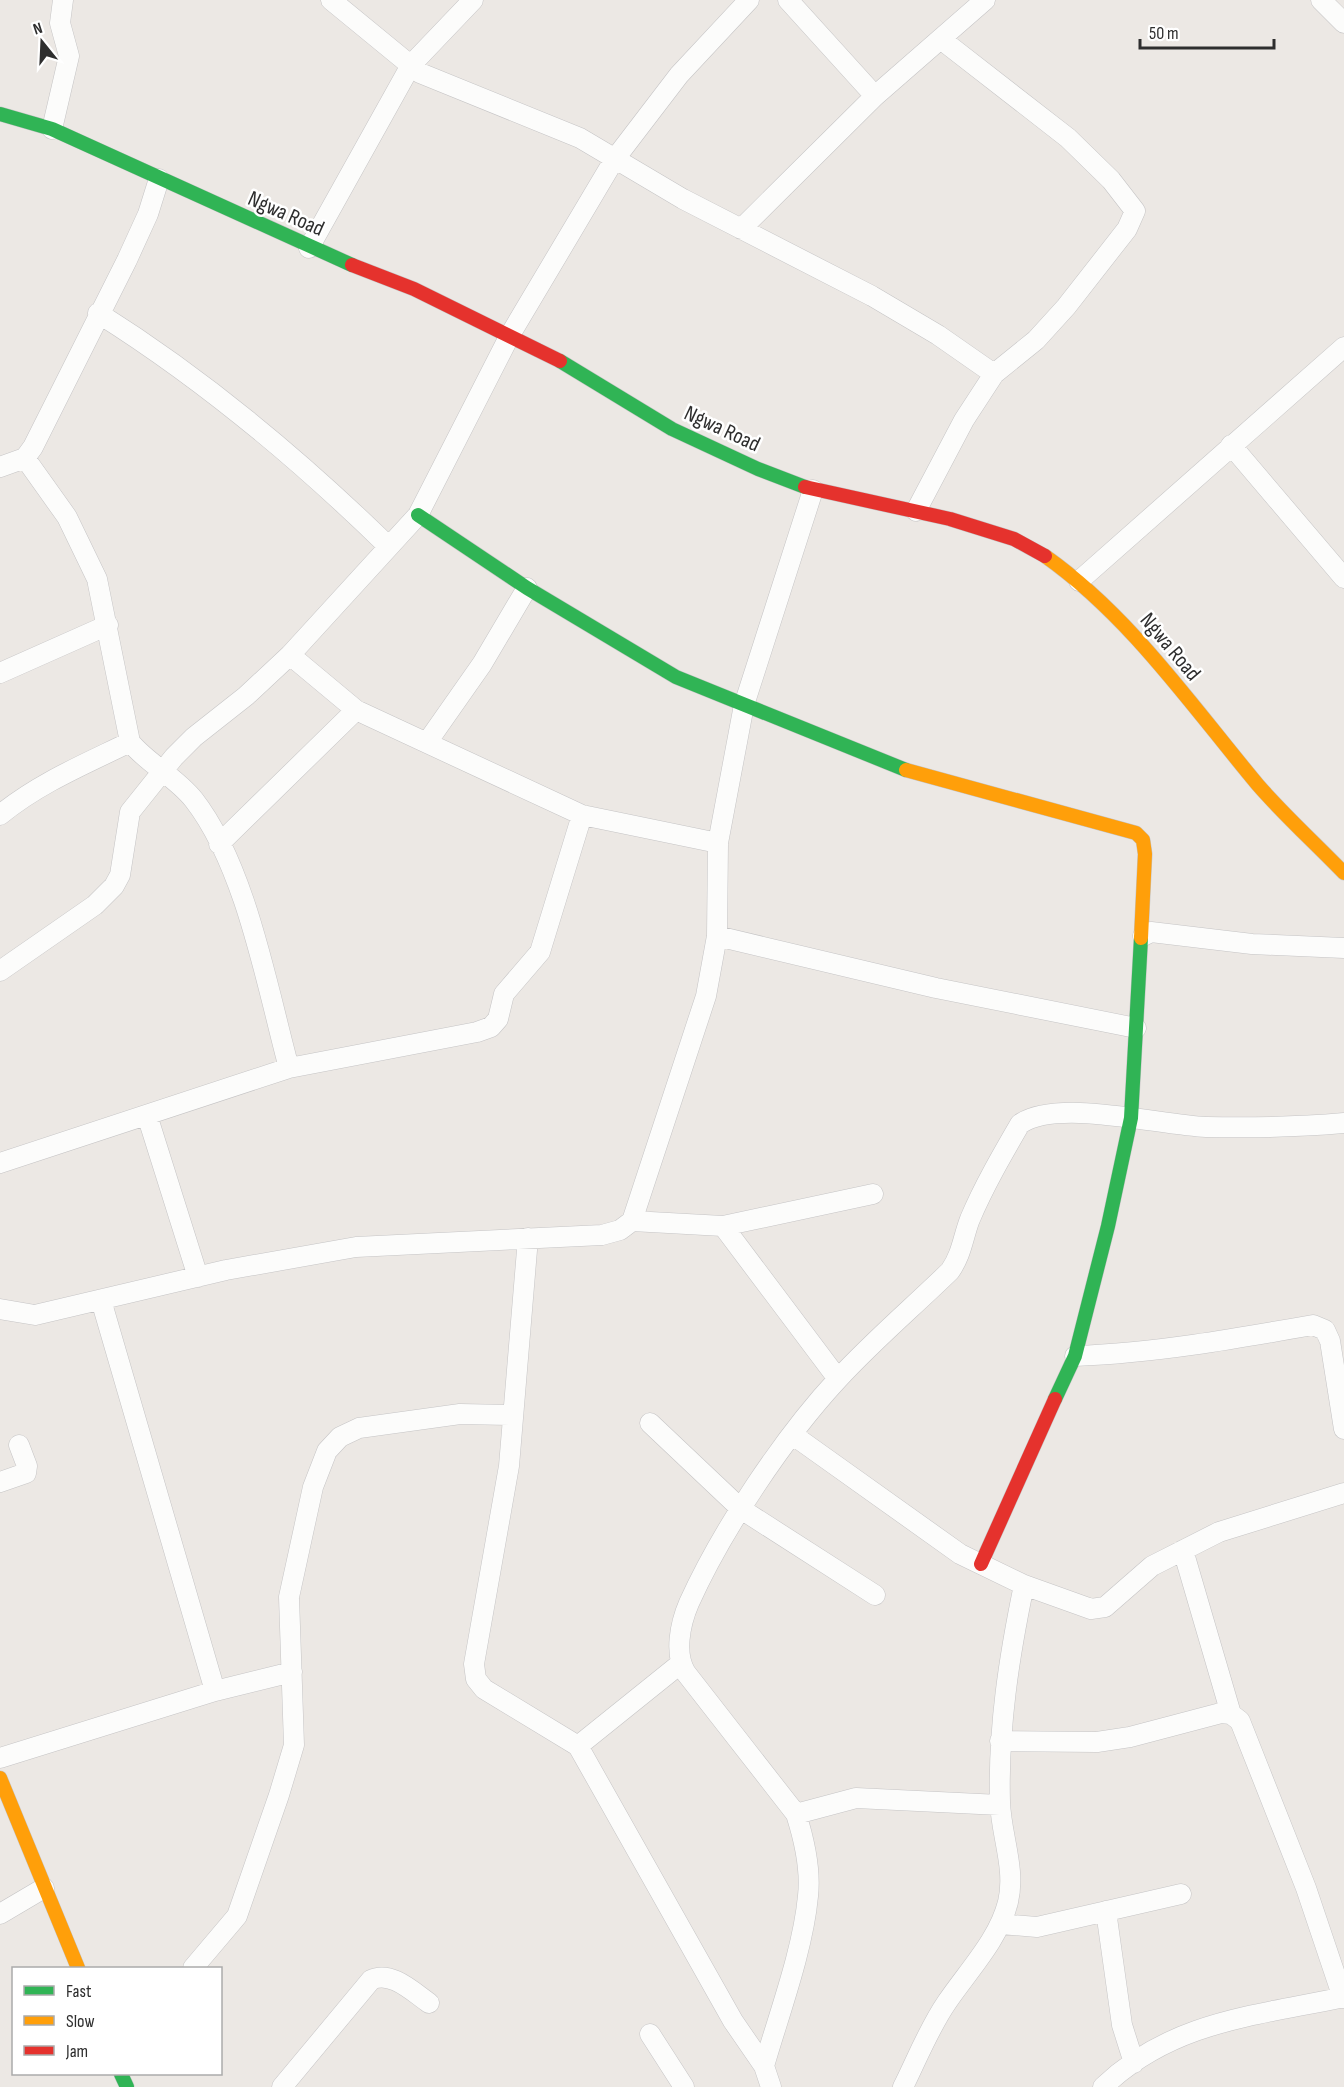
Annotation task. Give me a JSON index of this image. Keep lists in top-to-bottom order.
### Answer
{
  "streets": {
    "street": ["Ngwa Road"]
  },
  "legend": ["Fast", "Slow", "Jam"],
  "scale_bar": "50 m",
  "north": "top"
}
